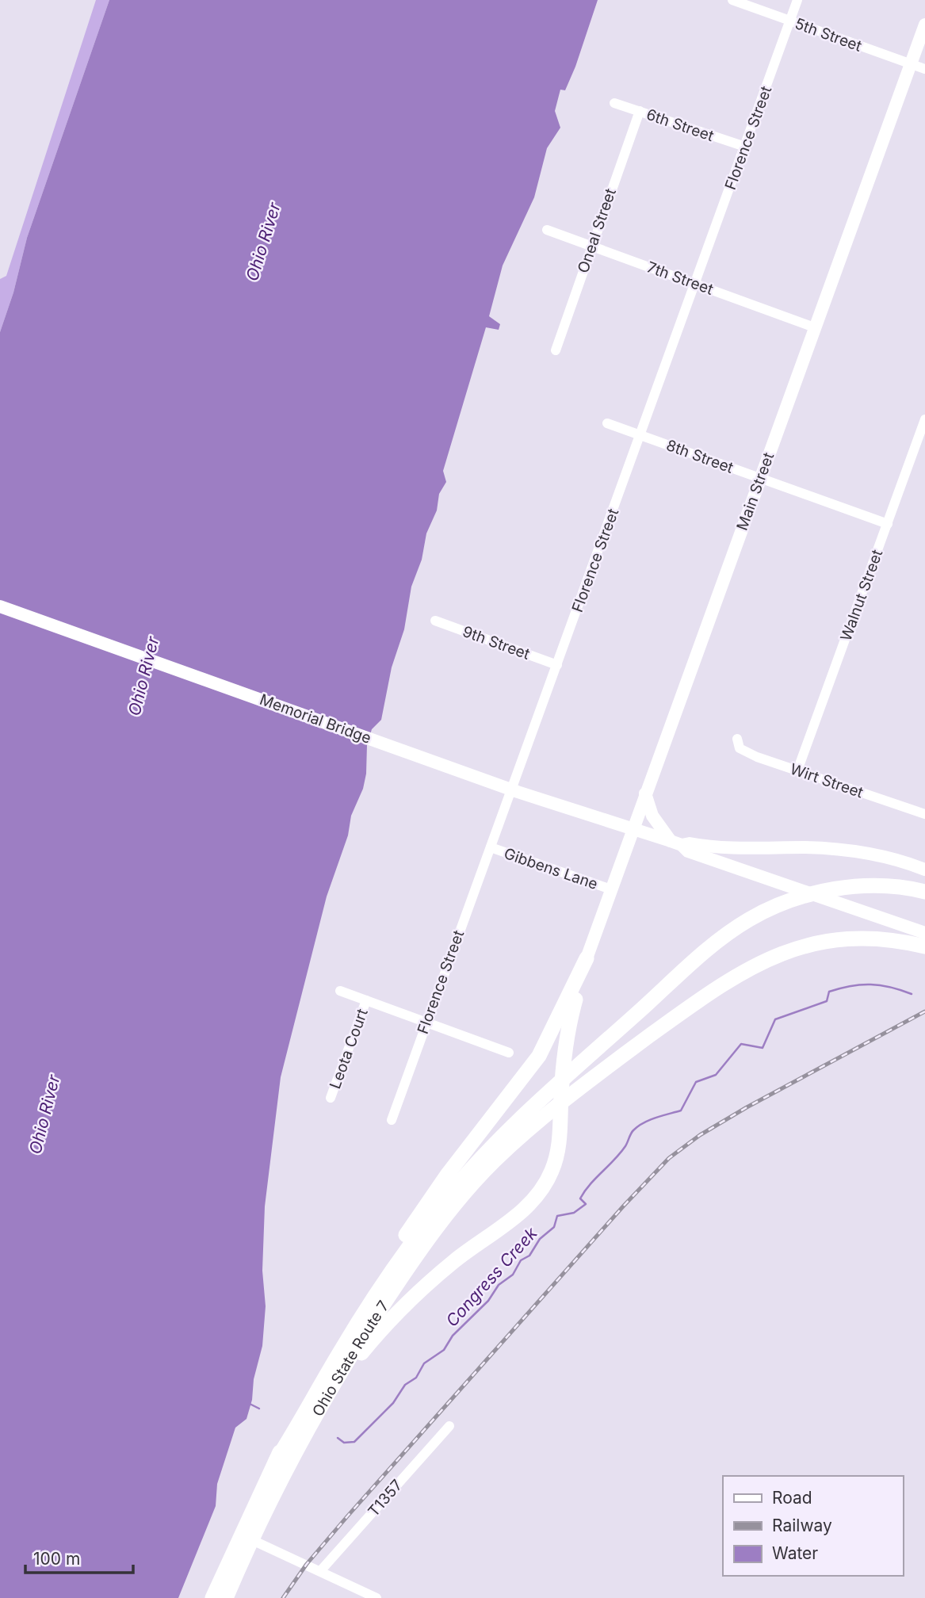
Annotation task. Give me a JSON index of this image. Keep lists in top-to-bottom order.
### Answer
{
  "streets": {
    "highway": ["Ohio State Route 7"],
    "main road": ["Main Street", "Memorial Bridge"],
    "street": [
      "5th Street",
      "6th Street",
      "Florence Street",
      "Oneal Street",
      "7th Street",
      "8th Street",
      "Walnut Street",
      "9th Street",
      "Wirt Street",
      "Gibbens Lane",
      "Leota Court",
      "T1357"
    ]
  },
  "crossings": [
    ["5th Street", "Florence Street"],
    ["5th Street", "Main Street"],
    ["6th Street", "Florence Street"],
    ["6th Street", "Oneal Street"],
    ["Florence Street", "7th Street"],
    ["Florence Street", "8th Street"],
    ["Florence Street", "9th Street"],
    ["Florence Street", "Gibbens Lane"],
    ["Oneal Street", "7th Street"],
    ["7th Street", "Main Street"],
    ["8th Street", "Main Street"],
    ["8th Street", "Walnut Street"],
    ["Main Street", "Memorial Bridge"],
    ["Main Street", "Gibbens Lane"],
    ["Walnut Street", "Wirt Street"]
  ],
  "water": ["Ohio River", "Congress Creek"],
  "legend": ["Road", "Railway", "Water"],
  "scale_bar": "100 m"
}
